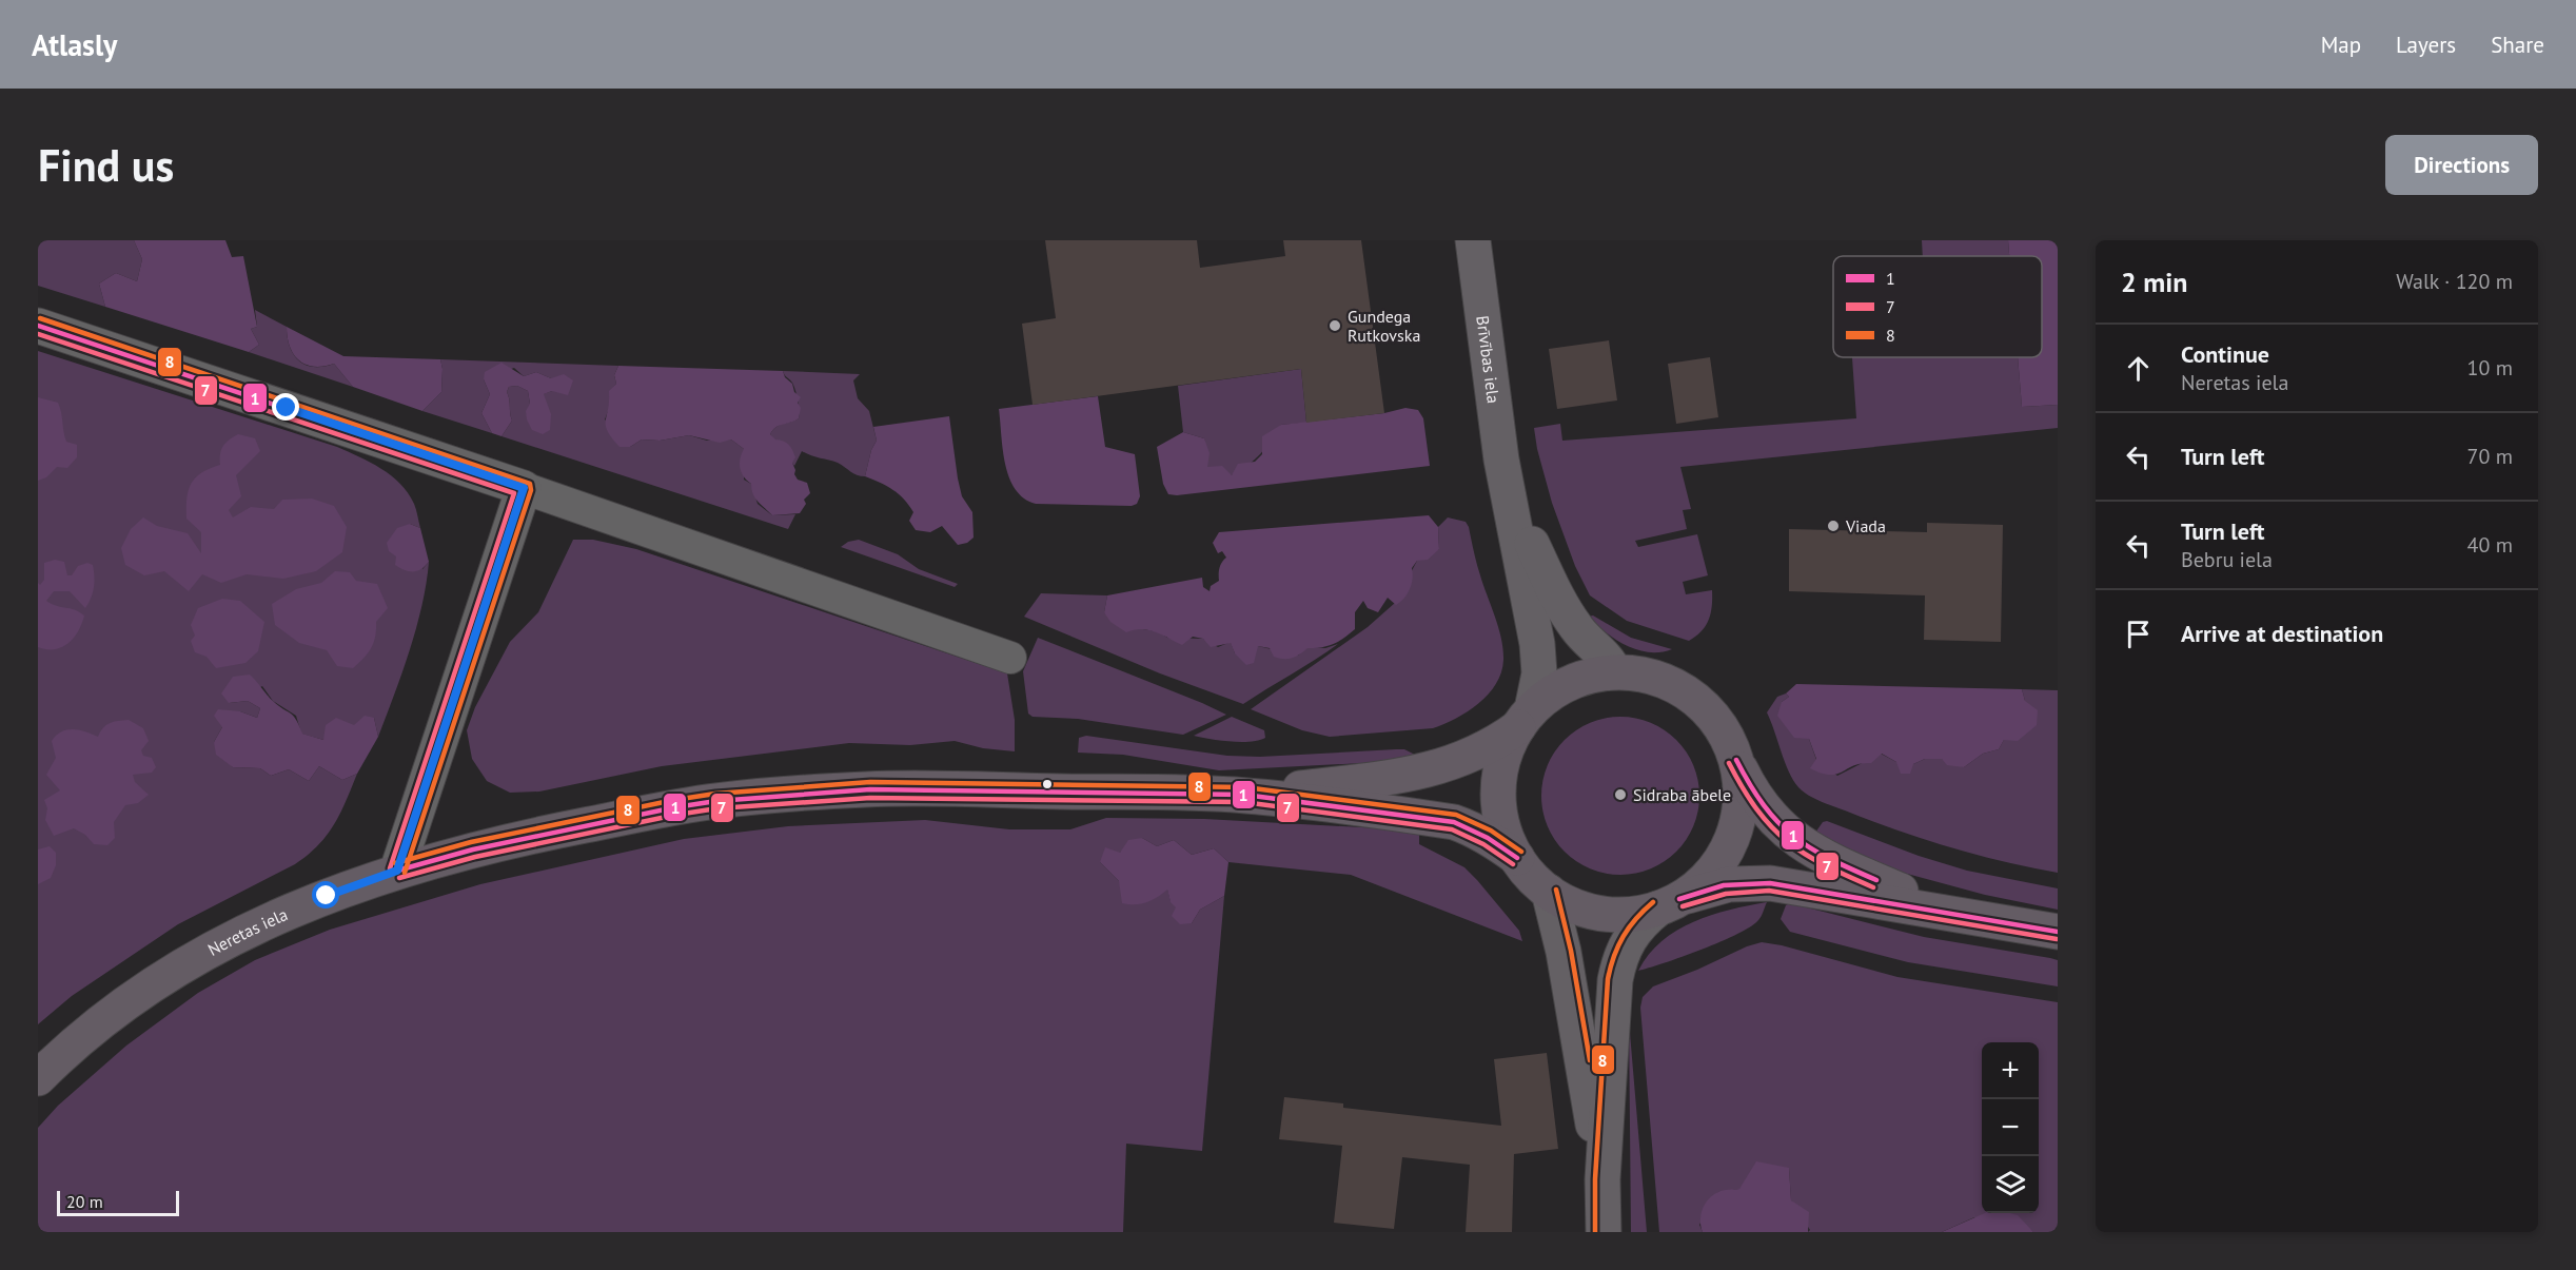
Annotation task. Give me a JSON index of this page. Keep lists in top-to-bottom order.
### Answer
{
  "streets": {
    "main road": ["Brīvības iela", "Neretas iela"]
  },
  "places": ["Gundega Rutkovska", "Viada", "Sidraba ābele"],
  "lines": ["transit line 8", "transit line 1", "transit line 7"],
  "legend": ["1", "7", "8"],
  "scale_bar": "20 m",
  "page": {
    "header": "Atlasly",
    "nav": ["Map", "Layers", "Share"],
    "buttons": "Directions",
    "title": "Find us",
    "heading": ["2 min", "Walk · 120 m"],
    "list": [
      ["Continue", "Neretas iela", "10 m"],
      ["Turn left", "70 m"],
      ["Turn left", "Bebru iela", "40 m"],
      "Arrive at destination"
    ],
    "map_buttons": ["+", "−"],
    "scale": "20 m"
  }
}
